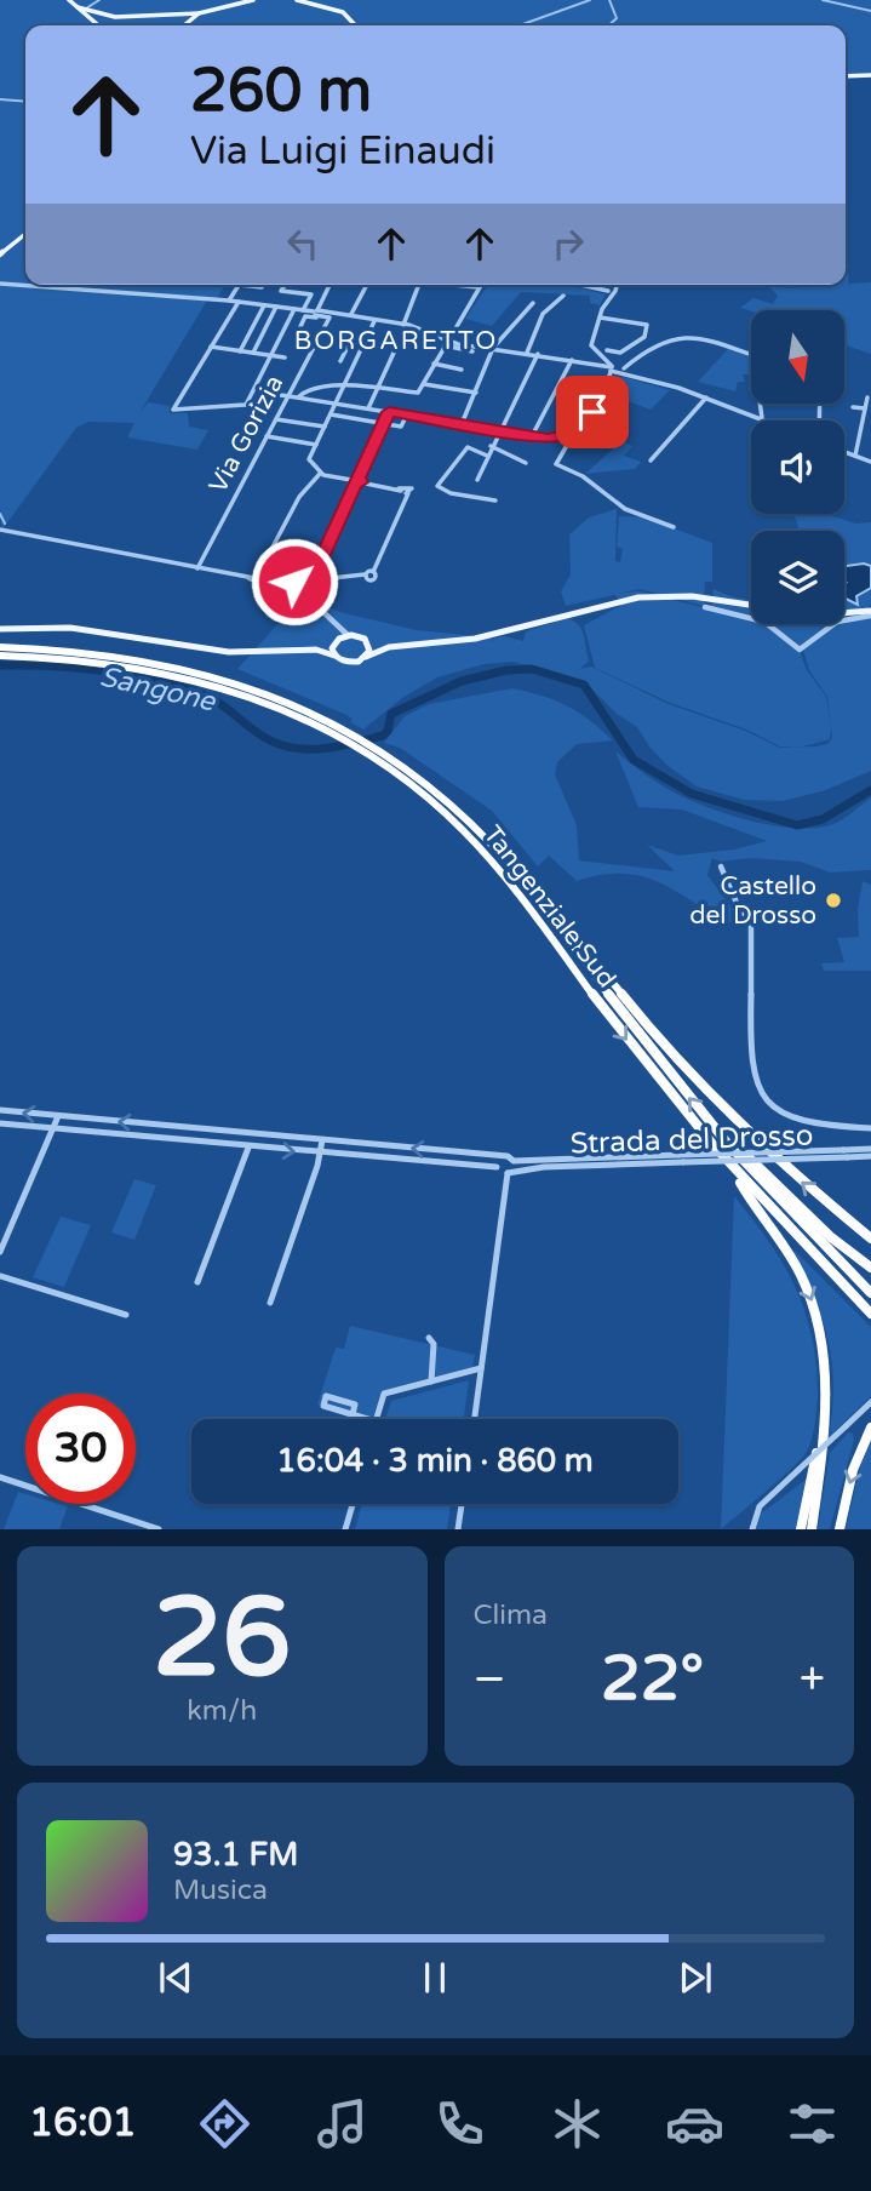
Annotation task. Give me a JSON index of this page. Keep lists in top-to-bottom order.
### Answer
{
  "streets": {
    "highway": ["Tangenziale Sud"],
    "street": ["Via Gorizia", "Strada del Drosso"]
  },
  "districts": ["BORGARETTO"],
  "water": ["Sangone"],
  "places": ["Castello del Drosso"],
  "north": "bottom",
  "page": {
    "turn": ["260 m", "Via Luigi Einaudi"],
    "limit": "30",
    "trip": "16:04 · 3 min · 860 m",
    "tile": [
      ["26", "km/h"],
      "Clima"
    ],
    "heat": ["−", "22°", "+"],
    "song": ["93.1 FM", "Musica"],
    "tabs": "16:01"
  }
}
